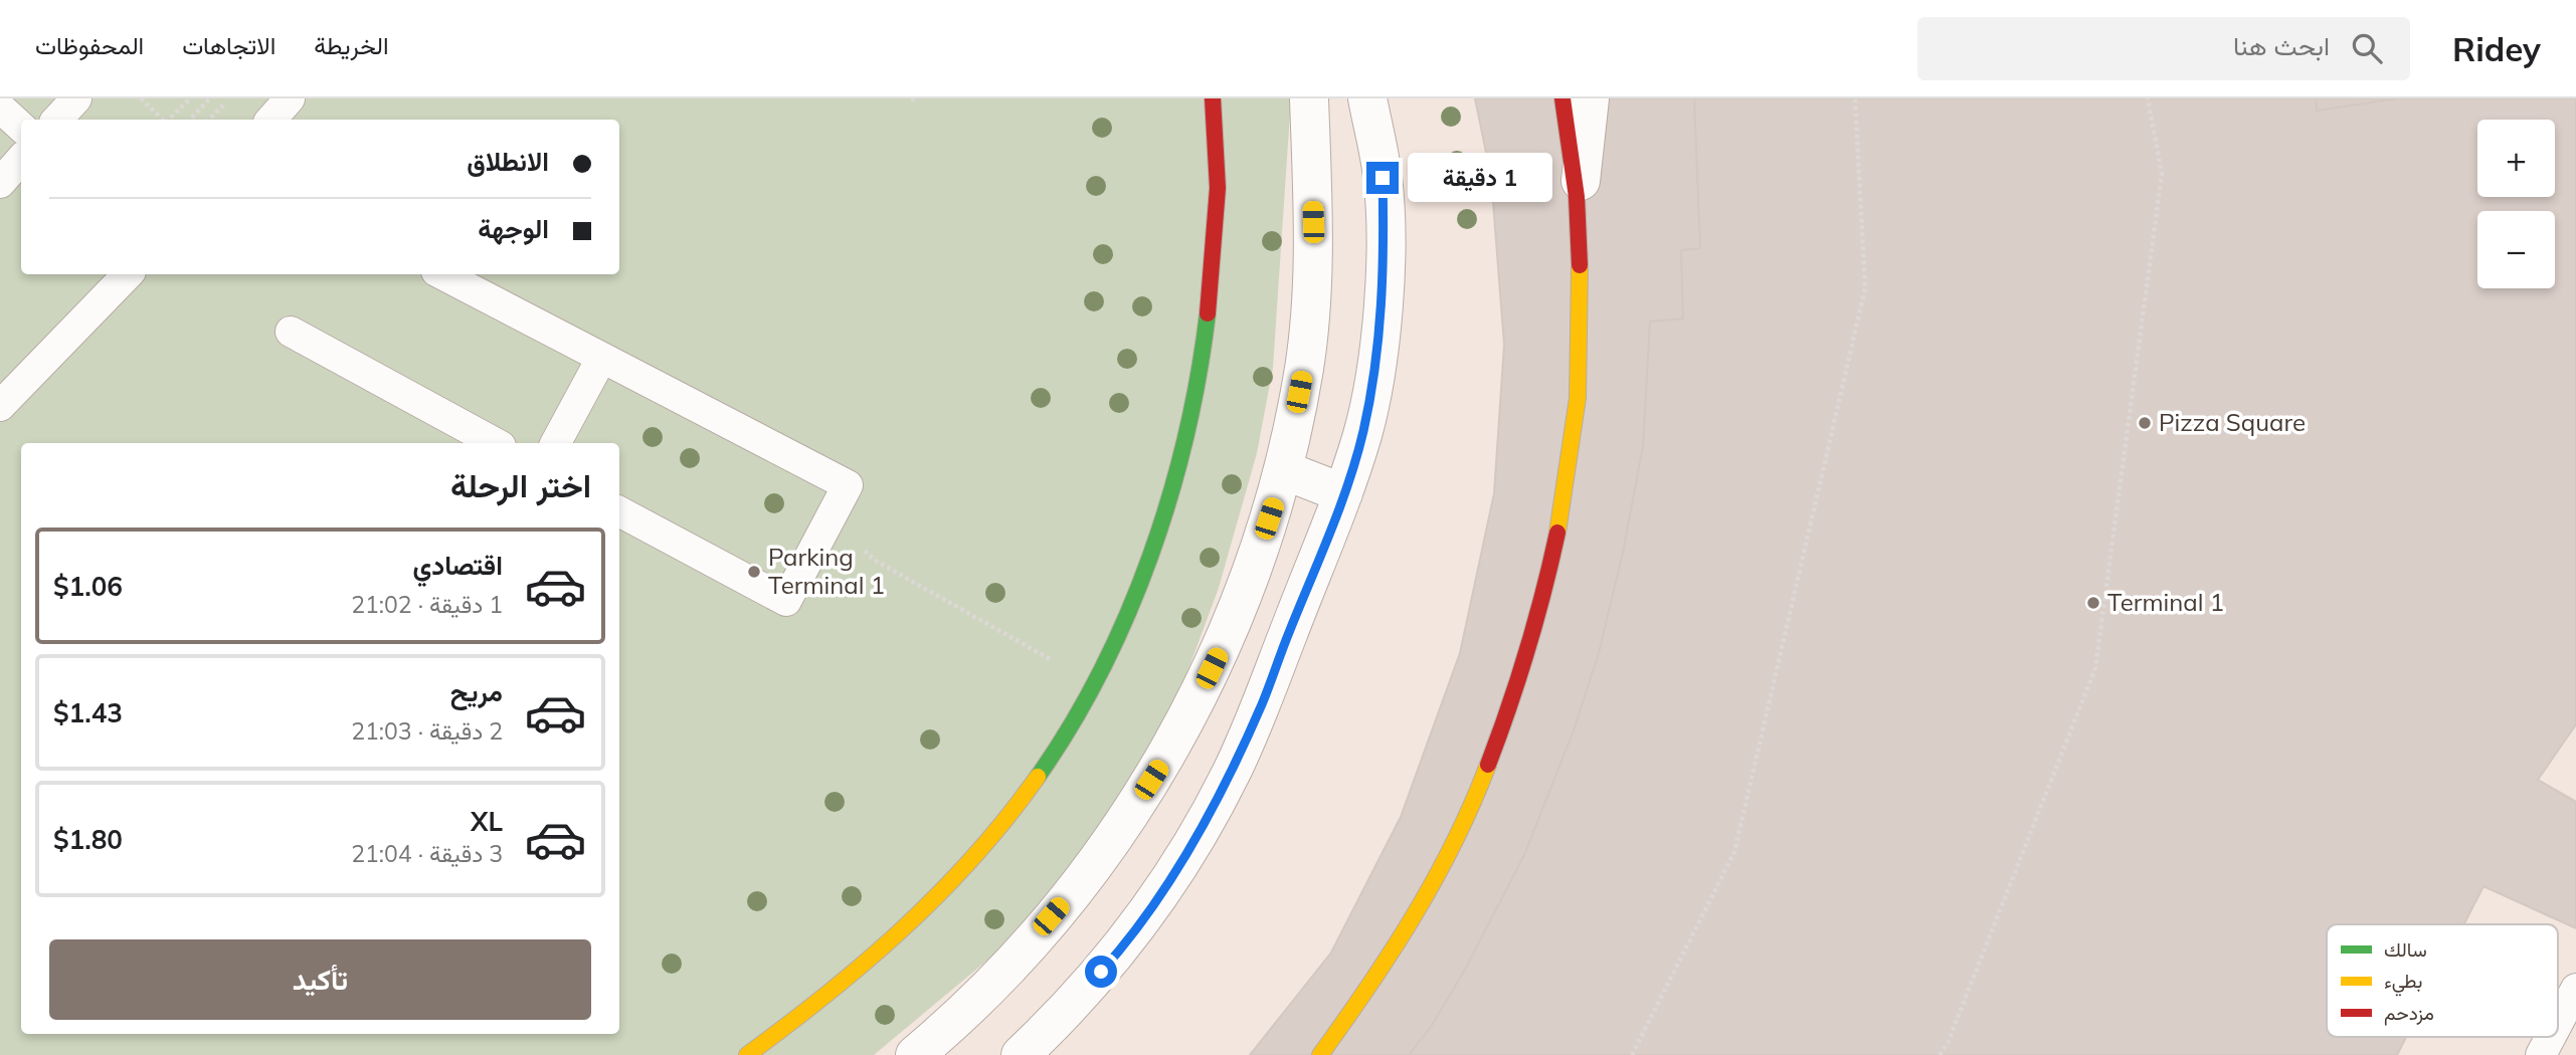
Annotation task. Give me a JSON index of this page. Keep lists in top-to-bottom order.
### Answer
{
  "places": ["Pizza Square", "Parking Terminal 1", "Terminal 1"],
  "legend": ["سالك", "بطيء", "مزدحم"],
  "page": {
    "header": "Ridey",
    "search": "ابحث هنا",
    "nav": ["الخريطة", "الاتجاهات", "المحفوظات"],
    "map_buttons": ["+", "−"],
    "banner": ["الانطلاق", "الوجهة"],
    "bubble": "1 دقيقة",
    "heading": "اختر الرحلة",
    "list": [
      {
        "name": "اقتصادي",
        "note": "1 دقيقة · 21:02",
        "value": "$1.06"
      },
      {
        "name": "مريح",
        "note": "2 دقيقة · 21:03",
        "value": "$1.43"
      },
      {
        "name": "XL",
        "note": "3 دقيقة · 21:04",
        "value": "$1.80"
      }
    ],
    "buttons": "تأكيد"
  }
}
